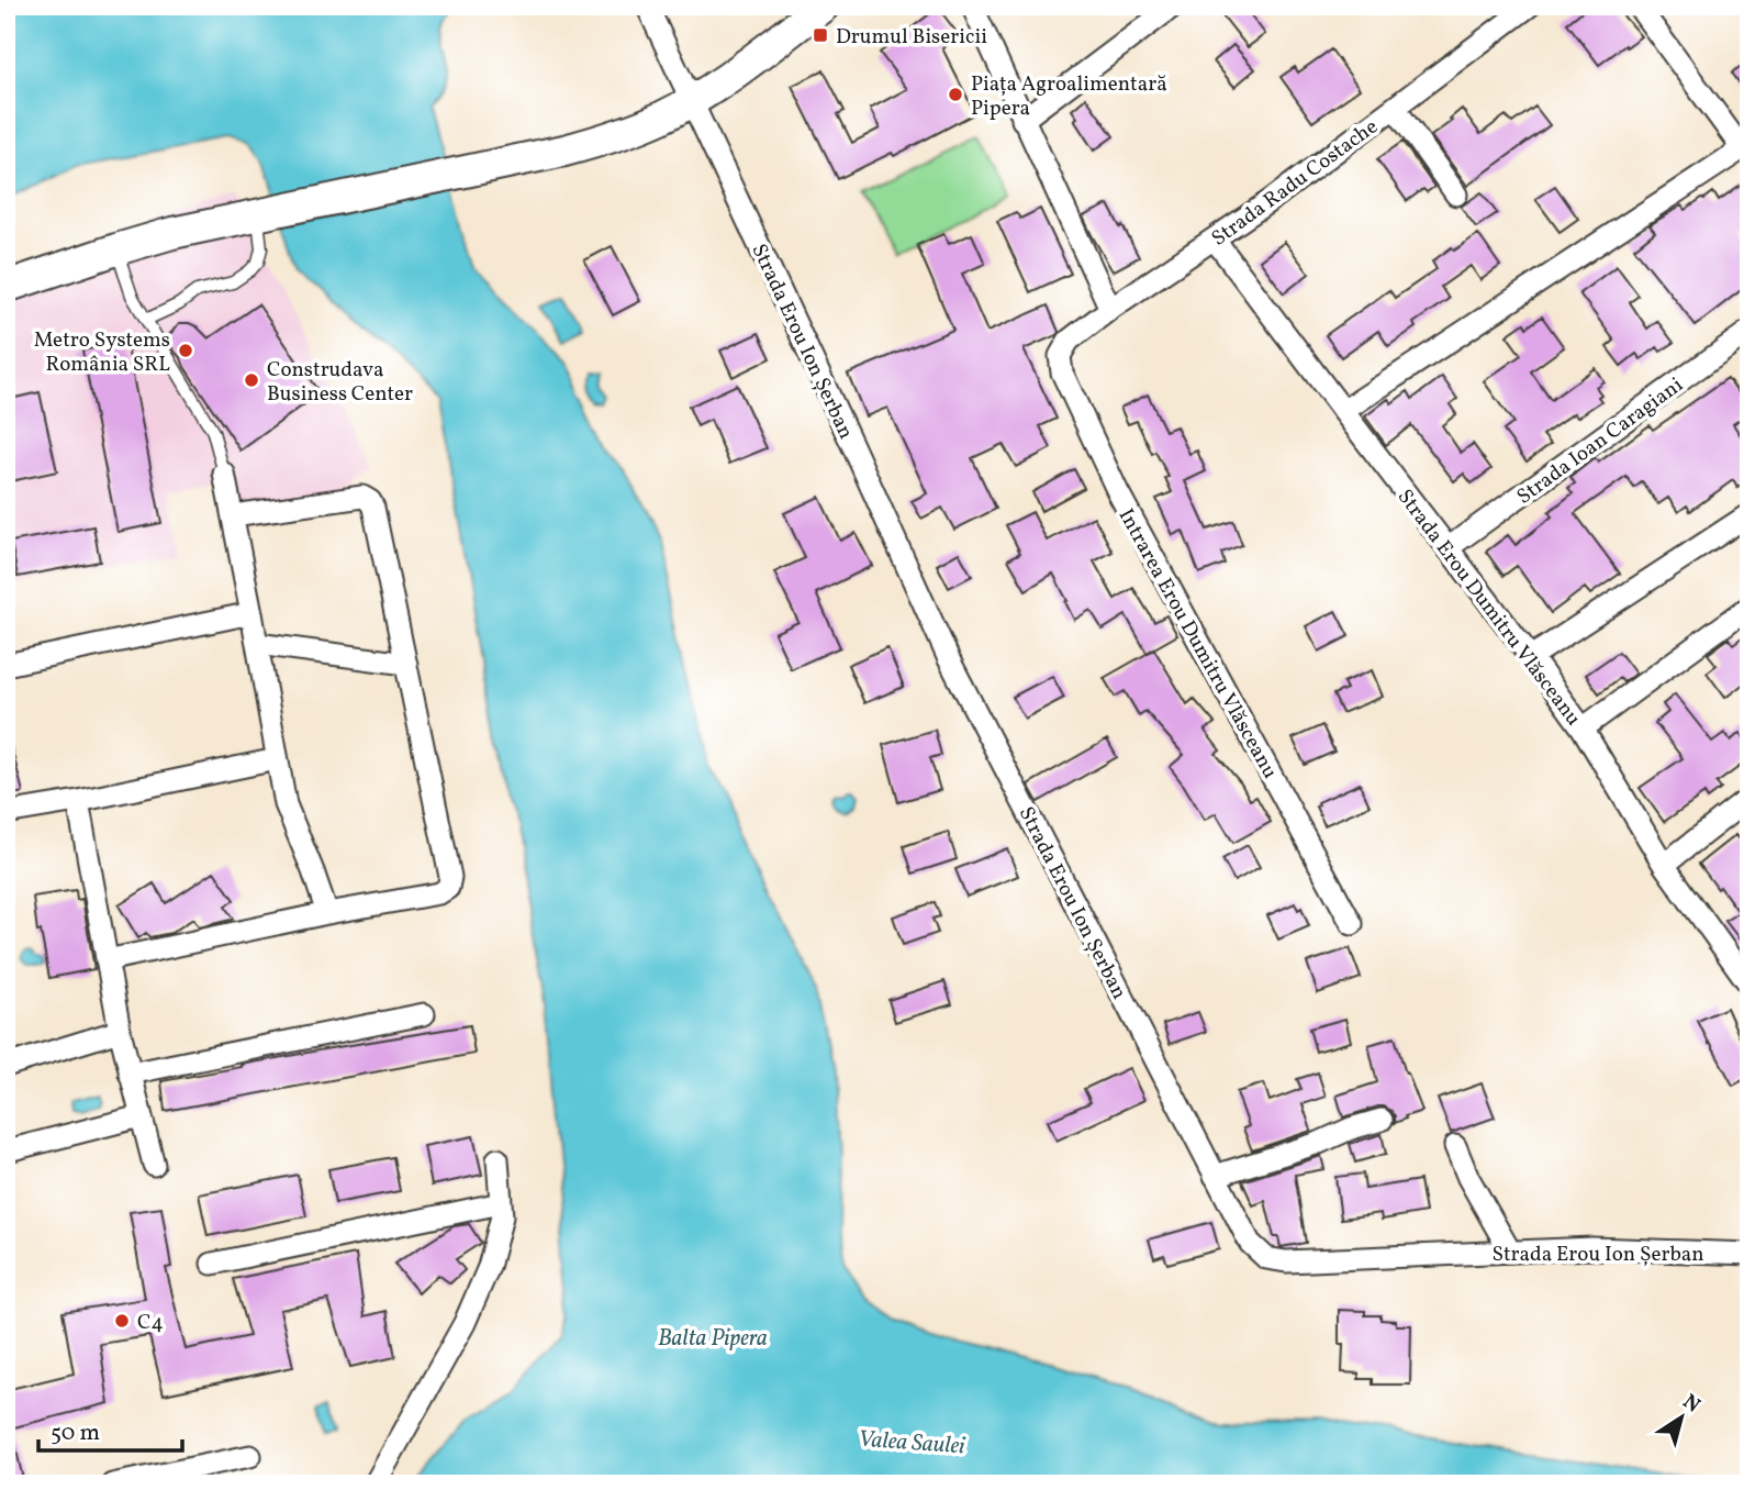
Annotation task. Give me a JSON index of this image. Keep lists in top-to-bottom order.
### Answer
{
  "streets": {
    "street": [
      "Strada Radu Costache",
      "Strada Erou Ion Șerban",
      "Strada Ioan Caragiani",
      "Strada Erou Dumitru Vlăsceanu",
      "Intrarea Erou Dumitru Vlăsceanu"
    ]
  },
  "crossings": [
    ["Strada Radu Costache", "Strada Erou Dumitru Vlăsceanu"],
    ["Strada Radu Costache", "Intrarea Erou Dumitru Vlăsceanu"],
    ["Strada Ioan Caragiani", "Strada Erou Dumitru Vlăsceanu"]
  ],
  "water": ["Balta Pipera", "Valea Saulei"],
  "places": {
    "transit": ["Drumul Bisericii"],
    "other": [
      "Piața Agroalimentară Pipera",
      "Metro Systems România SRL",
      "Construdava Business Center",
      "C4"
    ]
  },
  "scale_bar": "50 m",
  "north": "top right"
}
